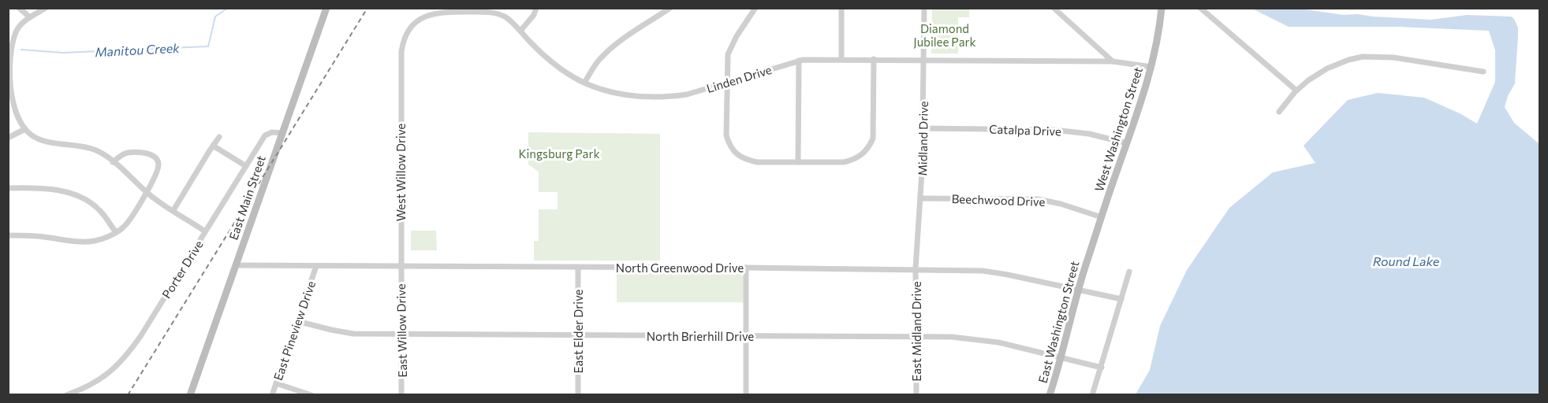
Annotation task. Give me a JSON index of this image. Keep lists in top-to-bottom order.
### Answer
{
  "streets": {
    "main road": ["West Washington Street", "East Main Street", "East Washington Street"],
    "street": [
      "Linden Drive",
      "Catalpa Drive",
      "Midland Drive",
      "West Willow Drive",
      "Beechwood Drive",
      "North Greenwood Drive",
      "Porter Drive",
      "East Pineview Drive",
      "East Willow Drive",
      "East Elder Drive",
      "East Midland Drive",
      "North Brierhill Drive"
    ]
  },
  "crossings": [
    ["Linden Drive", "West Washington Street"],
    ["Linden Drive", "Midland Drive"],
    ["Linden Drive", "West Willow Drive"],
    ["West Washington Street", "Catalpa Drive"],
    ["West Washington Street", "Beechwood Drive"],
    ["West Washington Street", "East Washington Street"],
    ["Catalpa Drive", "Midland Drive"],
    ["Midland Drive", "Beechwood Drive"],
    ["Midland Drive", "North Greenwood Drive"],
    ["Midland Drive", "East Midland Drive"],
    ["West Willow Drive", "North Greenwood Drive"],
    ["West Willow Drive", "East Willow Drive"],
    ["East Main Street", "North Greenwood Drive"],
    ["East Main Street", "Porter Drive"],
    ["North Greenwood Drive", "East Washington Street"],
    ["North Greenwood Drive", "East Pineview Drive"],
    ["North Greenwood Drive", "East Willow Drive"],
    ["North Greenwood Drive", "East Elder Drive"],
    ["North Greenwood Drive", "East Midland Drive"],
    ["East Washington Street", "North Brierhill Drive"],
    ["East Pineview Drive", "North Brierhill Drive"],
    ["East Willow Drive", "North Brierhill Drive"],
    ["East Elder Drive", "North Brierhill Drive"],
    ["East Midland Drive", "North Brierhill Drive"]
  ],
  "water": ["Manitou Creek", "Round Lake"],
  "parks": ["Diamond Jubilee Park", "Kingsburg Park"]
}
